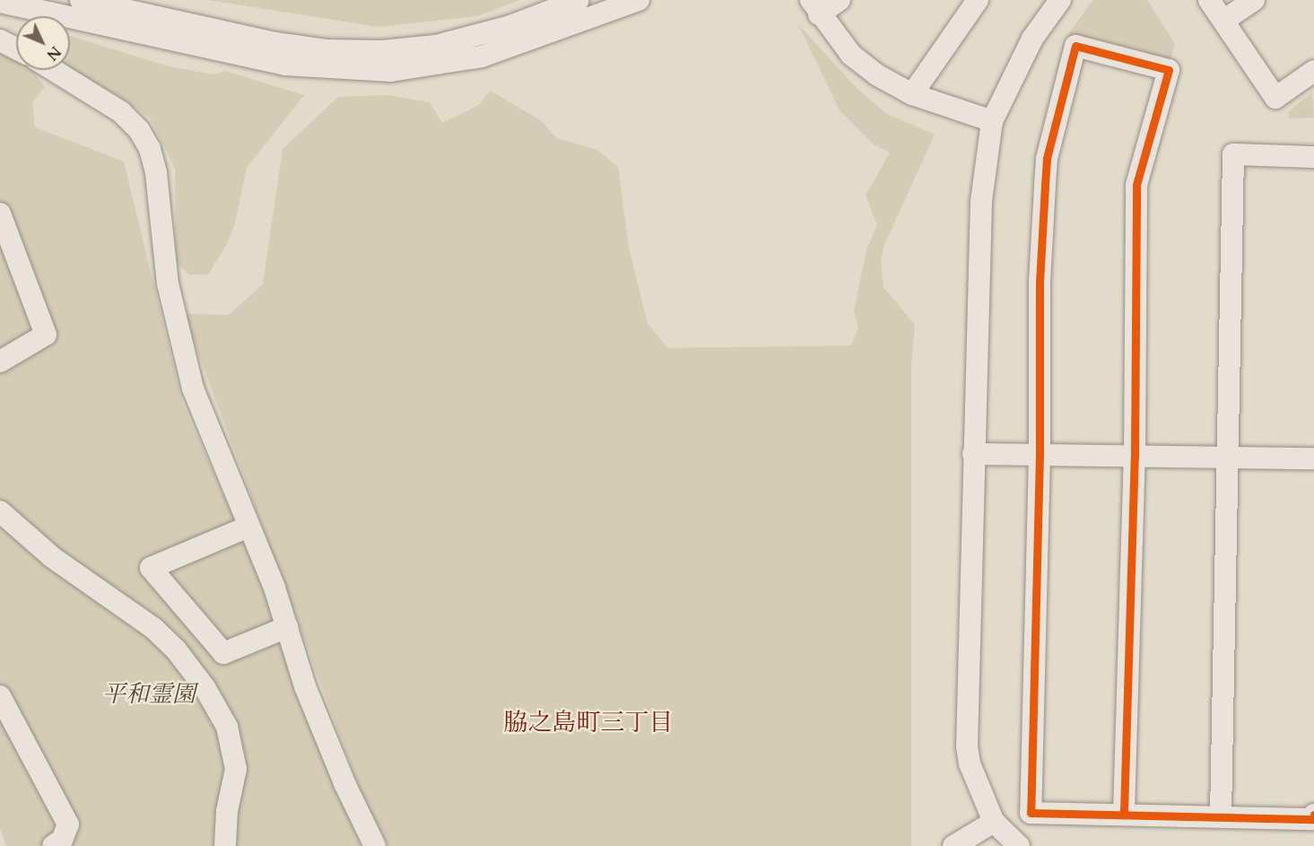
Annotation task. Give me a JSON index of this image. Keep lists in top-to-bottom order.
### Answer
{
  "districts": ["脇之島町三丁目"],
  "parks": ["平和霊園"],
  "north": "bottom right"
}
